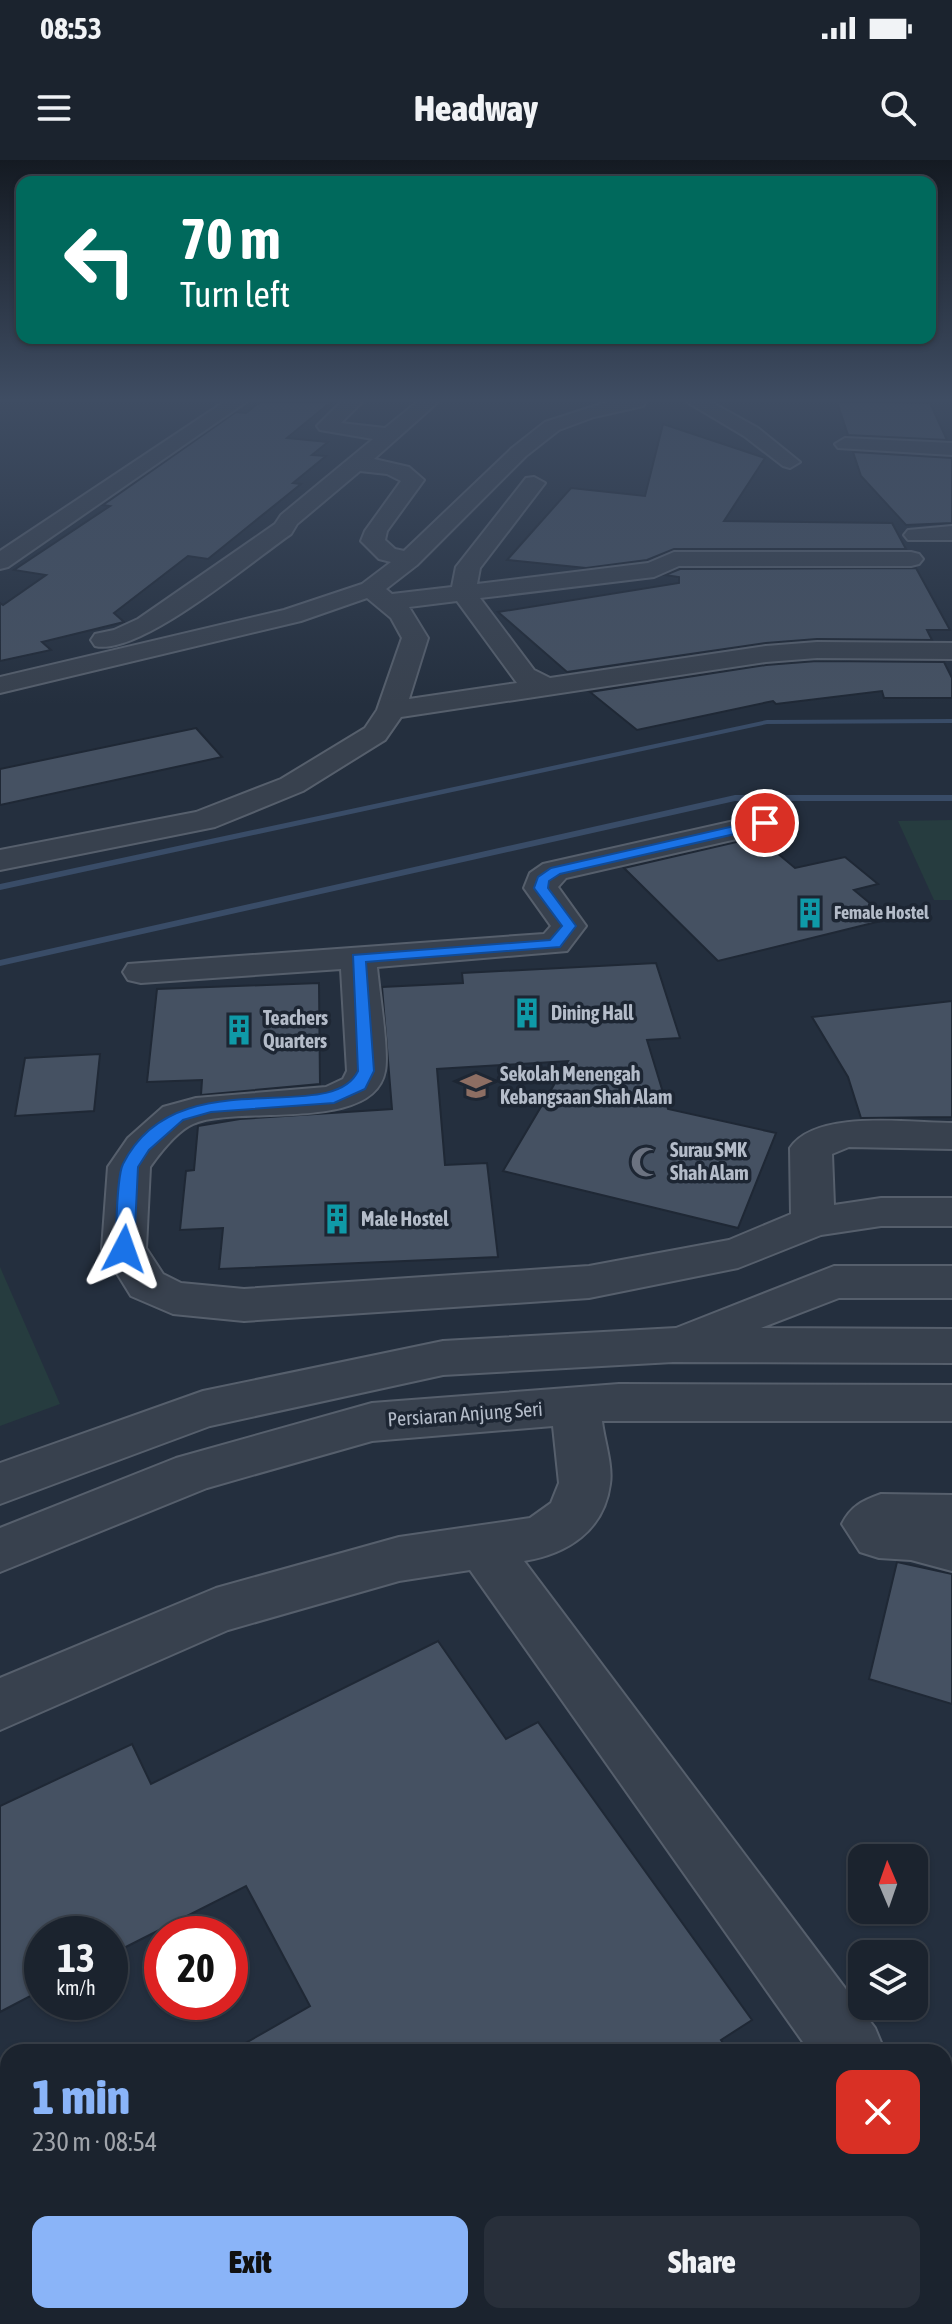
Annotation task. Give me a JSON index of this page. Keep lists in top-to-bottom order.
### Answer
{
  "streets": {
    "street": ["Persiaran Anjung Seri"]
  },
  "places": {
    "building": [
      "Female Hostel",
      "Dining Hall",
      "Teachers Quarters",
      "Male Hostel"
    ],
    "school or university": ["Sekolah Menengah Kebangsaan Shah Alam"],
    "mosque": ["Surau SMK Shah Alam"]
  },
  "north": "top",
  "page": {
    "status": "08:53",
    "header": "Headway",
    "turn": ["70 m", "Turn left"],
    "speed": "13 km/h",
    "limit": "20",
    "heading": ["1 min", "230 m · 08:54"],
    "buttons": ["Exit", "Share"]
  }
}
